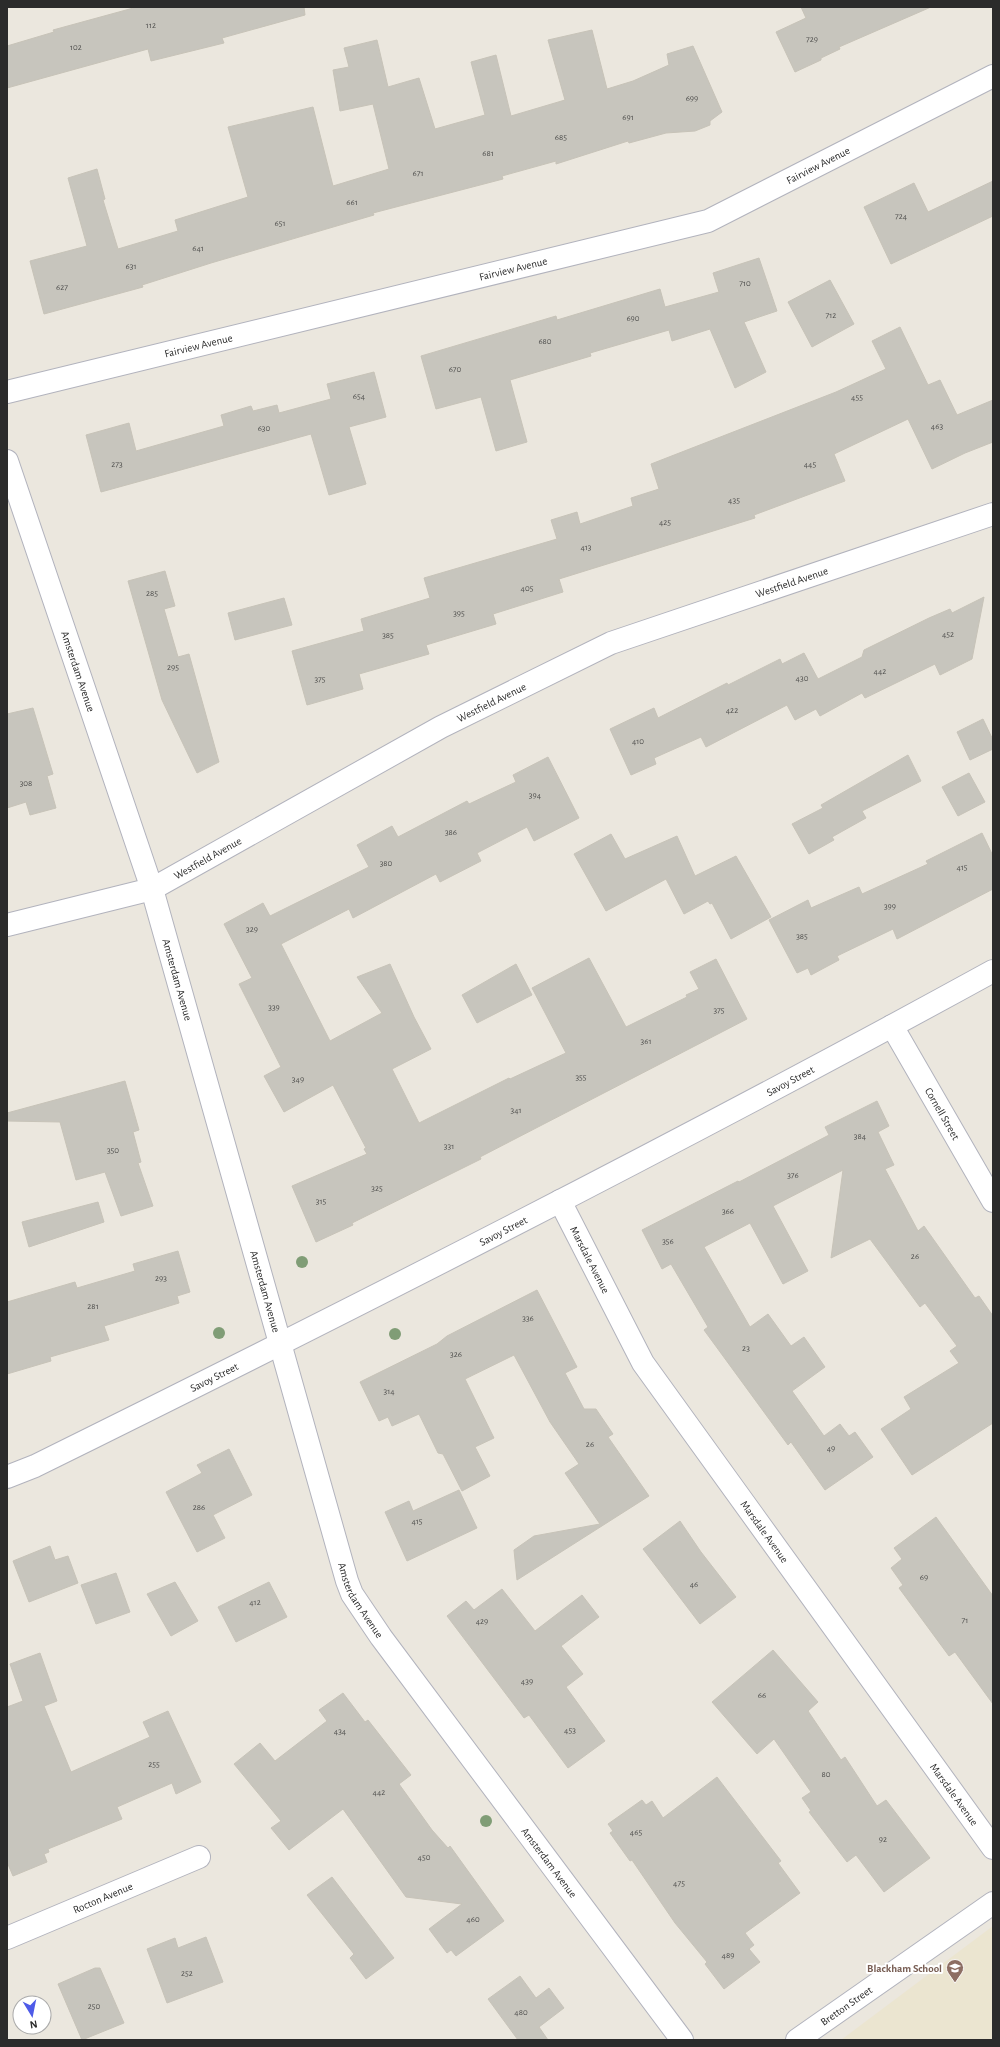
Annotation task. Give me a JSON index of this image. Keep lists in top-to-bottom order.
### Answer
{
  "streets": {
    "street": [
      "Fairview Avenue",
      "Westfield Avenue",
      "Amsterdam Avenue",
      "Savoy Street",
      "Cornell Street",
      "Marsdale Avenue",
      "Rocton Avenue",
      "Bretton Street"
    ]
  },
  "crossings": [
    ["Westfield Avenue", "Amsterdam Avenue"],
    ["Amsterdam Avenue", "Savoy Street"],
    ["Savoy Street", "Cornell Street"],
    ["Savoy Street", "Marsdale Avenue"]
  ],
  "places": {
    "school or university": ["Blackham School"]
  },
  "house_numbers": [
    "112",
    "729",
    "102",
    "699",
    "691",
    "685",
    "681",
    "671",
    "661",
    "724",
    "651",
    "641",
    "631",
    "710",
    "627",
    "712",
    "690",
    "680",
    "670",
    "654",
    "455",
    "463",
    "630",
    "273",
    "445",
    "435",
    "425",
    "413",
    "405",
    "285",
    "395",
    "452",
    "385",
    "295",
    "442",
    "430",
    "375",
    "422",
    "410",
    "308",
    "394",
    "386",
    "380",
    "415",
    "399",
    "329",
    "385",
    "339",
    "375",
    "361",
    "355",
    "349",
    "341",
    "384",
    "331",
    "350",
    "376",
    "325",
    "315",
    "366",
    "356",
    "26",
    "293",
    "281",
    "336",
    "23",
    "326",
    "314",
    "26",
    "49",
    "286",
    "415",
    "69",
    "46",
    "412",
    "71",
    "429",
    "439",
    "66",
    "453",
    "434",
    "255",
    "80",
    "442",
    "465",
    "92",
    "450",
    "475",
    "460",
    "489",
    "252",
    "250",
    "480"
  ],
  "north": "bottom"
}
